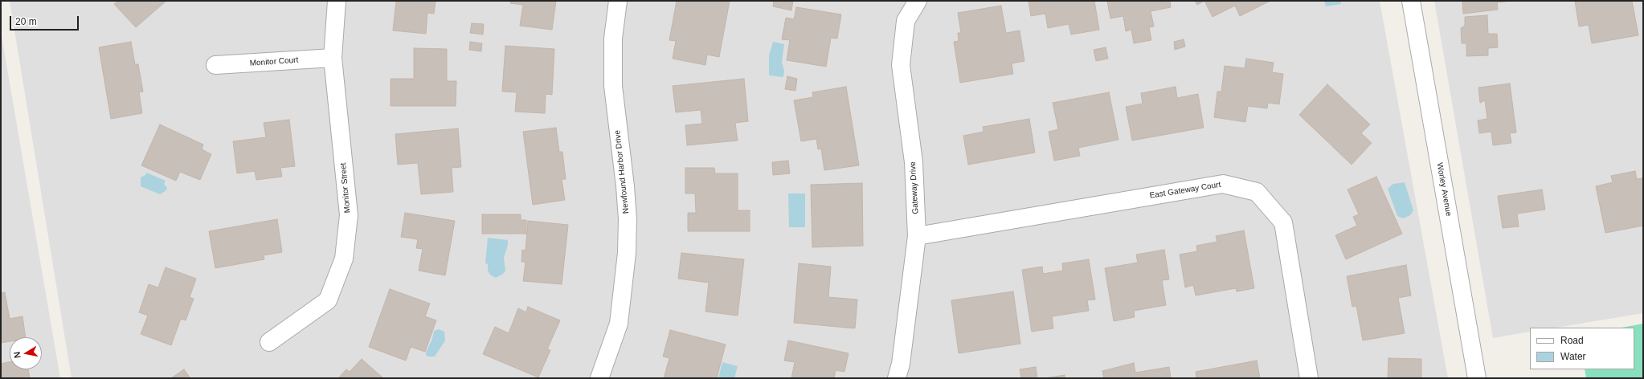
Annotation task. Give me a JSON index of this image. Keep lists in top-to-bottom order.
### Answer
{
  "streets": {
    "street": [
      "Monitor Court",
      "Newfound Harbor Drive",
      "Monitor Street",
      "Gateway Drive",
      "Worley Avenue",
      "East Gateway Court"
    ]
  },
  "crossings": [
    ["Monitor Court", "Monitor Street"],
    ["Gateway Drive", "East Gateway Court"]
  ],
  "legend": ["Road", "Water"],
  "scale_bar": "20 m",
  "north": "left"
}
